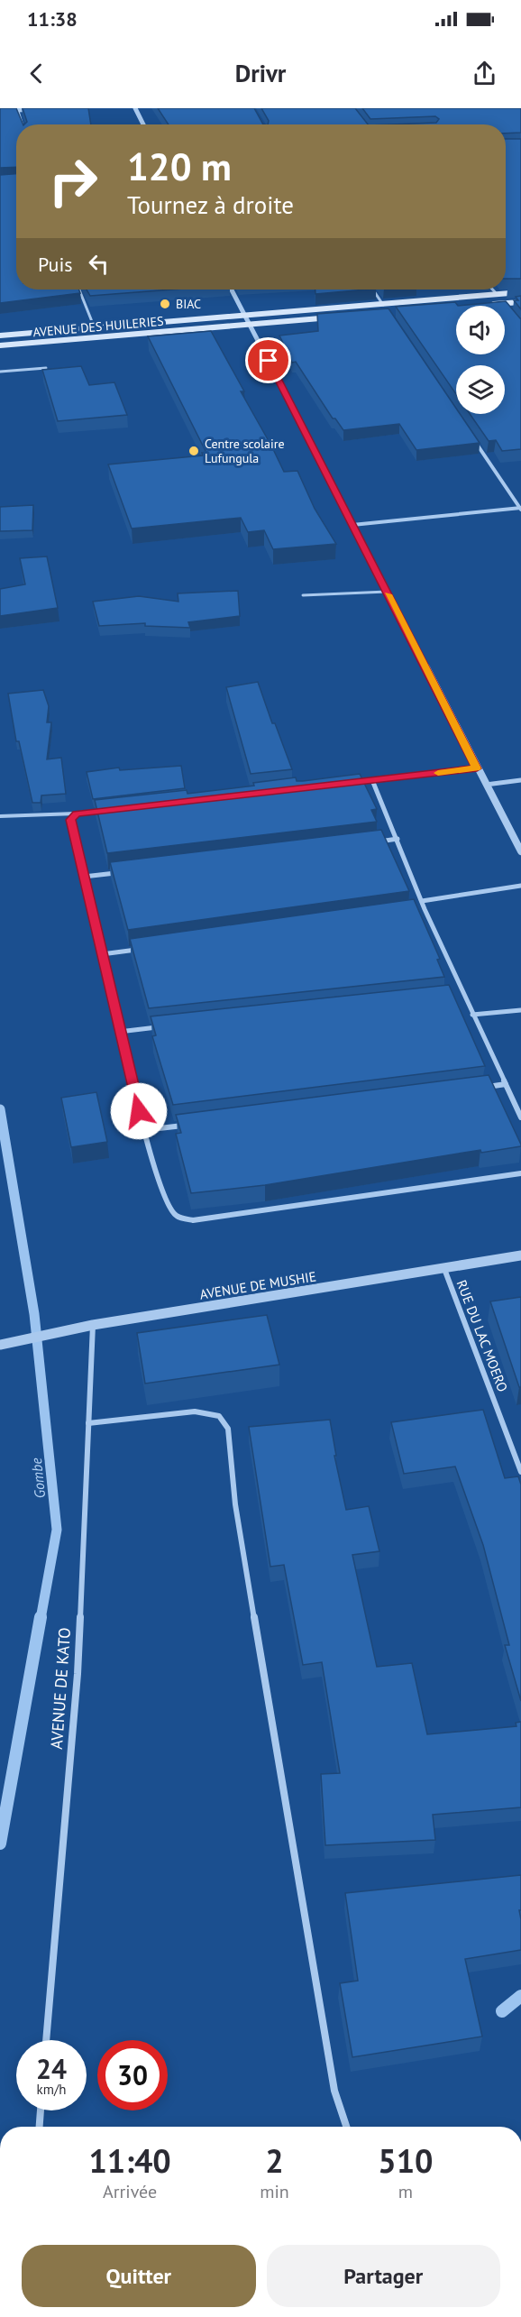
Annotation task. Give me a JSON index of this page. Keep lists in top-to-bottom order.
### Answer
{
  "streets": {
    "main road": ["AVENUE DES HUILERIES"],
    "street": ["AVENUE DE MUSHIE", "RUE DU LAC MOERO", "AVENUE DE KATO"]
  },
  "crossings": [
    ["AVENUE DE MUSHIE", "RUE DU LAC MOERO"],
    ["AVENUE DE MUSHIE", "AVENUE DE KATO"]
  ],
  "water": ["Gombe"],
  "places": ["BIAC", "Centre scolaire Lufungula"],
  "page": {
    "status": "11:38",
    "header": "Drivr",
    "turn": ["120 m", "Tournez à droite"],
    "then": "Puis",
    "speed": "24 km/h",
    "limit": "30",
    "eta": [
      "11:40",
      "Arrivée",
      "2",
      "min",
      "510",
      "m"
    ],
    "buttons": ["Quitter", "Partager"]
  }
}
